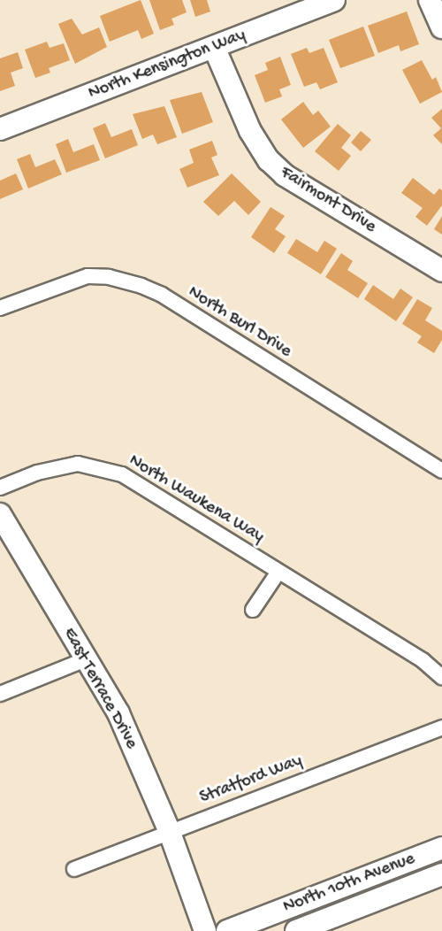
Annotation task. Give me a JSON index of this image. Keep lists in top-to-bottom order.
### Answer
{
  "streets": {
    "street": [
      "North Kensington Way",
      "Fairmont Drive",
      "North Burl Drive",
      "North Waukena Way",
      "East Terrace Drive",
      "Stratford Way",
      "North 10th Avenue"
    ]
  },
  "crossings": [
    ["North Kensington Way", "Fairmont Drive"],
    ["East Terrace Drive", "Stratford Way"]
  ]
}
